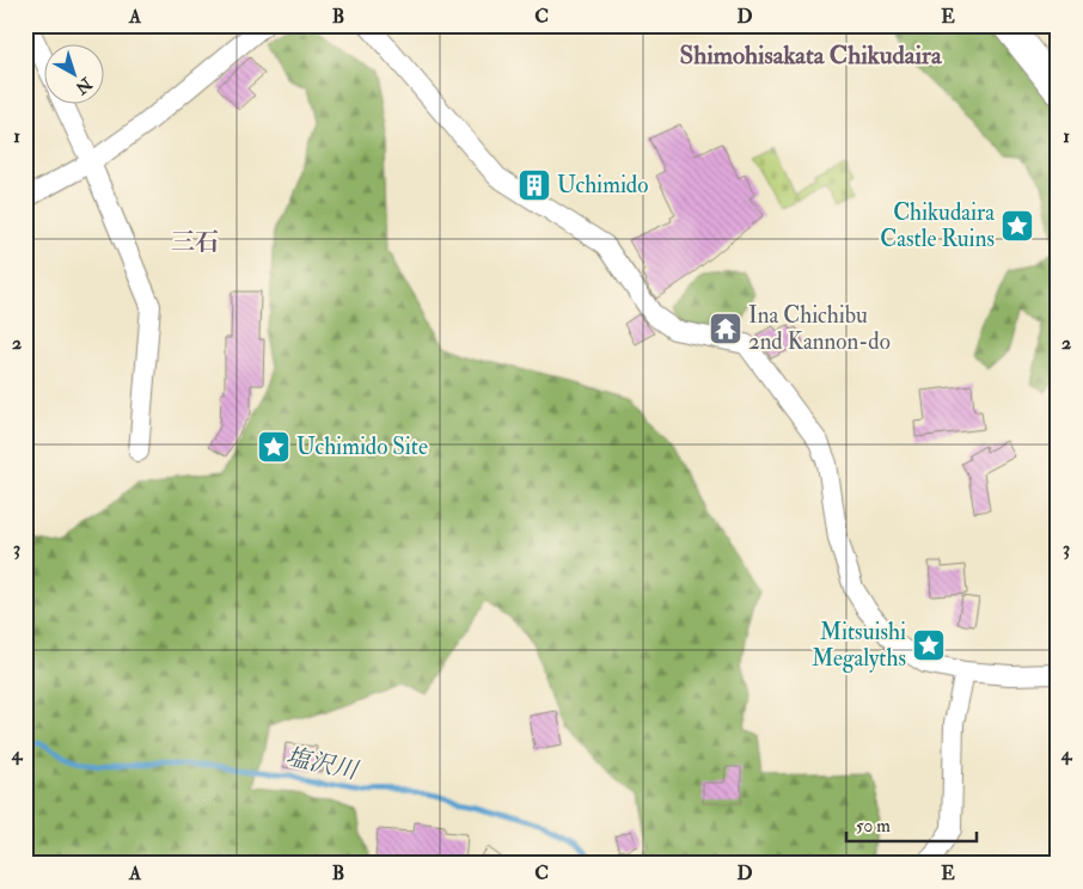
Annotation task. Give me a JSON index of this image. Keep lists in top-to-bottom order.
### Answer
{
  "districts": ["Shimohisakata Chikudaira", "三石"],
  "water": ["塩沢川"],
  "places": {
    "building": ["Uchimido"],
    "place": ["Chikudaira Castle Ruins", "Uchimido Site", "Mitsuishi Megalyths"],
    "temple": ["Ina Chichibu 2nd Kannon-do"]
  },
  "scale_bar": "50 m",
  "north": "bottom right",
  "grid": {
    "columns": [
      "A",
      "B",
      "C",
      "D",
      "E"
    ],
    "rows": [
      "1",
      "2",
      "3",
      "4"
    ]
  }
}
